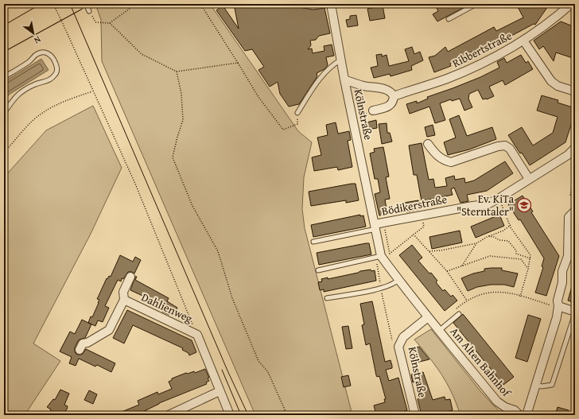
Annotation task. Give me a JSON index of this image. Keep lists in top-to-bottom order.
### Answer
{
  "streets": {
    "street": [
      "Ribbertstraße",
      "Kölnstraße",
      "Bödikerstraße",
      "Dahlienweg",
      "Am Alten Bahnhof"
    ]
  },
  "crossings": [
    ["Kölnstraße", "Bödikerstraße"],
    ["Kölnstraße", "Am Alten Bahnhof"]
  ],
  "places": {
    "school or university": ["Ev. KiTa \"Sterntaler\""]
  },
  "north": "bottom right"
}
